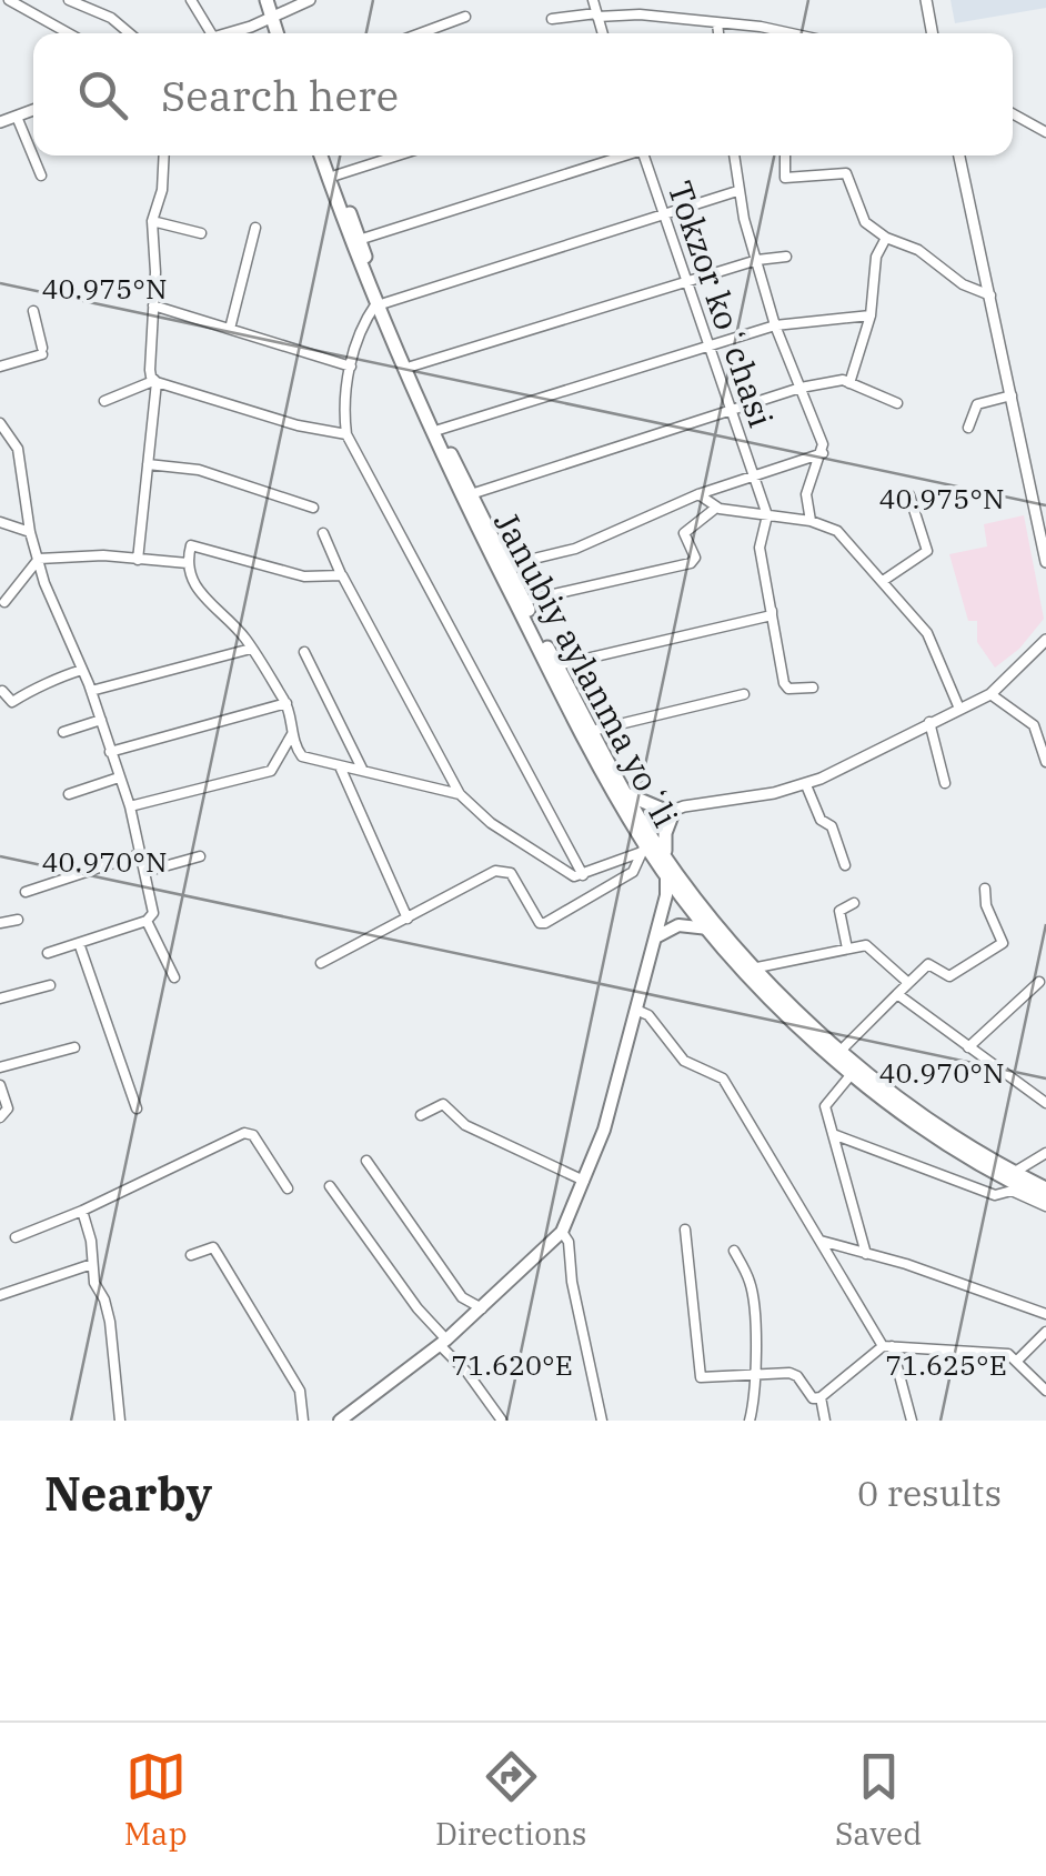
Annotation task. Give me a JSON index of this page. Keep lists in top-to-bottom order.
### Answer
{
  "streets": {
    "highway": ["Janubiy aylanma yoʻli"],
    "street": ["Tokzor koʻchasi"]
  },
  "page": {
    "search": "Search here",
    "heading": ["Nearby", "0 results"],
    "nav": ["Map", "Directions", "Saved"]
  },
  "coordinates": [
    "40.975°N",
    "40.970°N",
    "71.620°E",
    "71.625°E"
  ]
}
